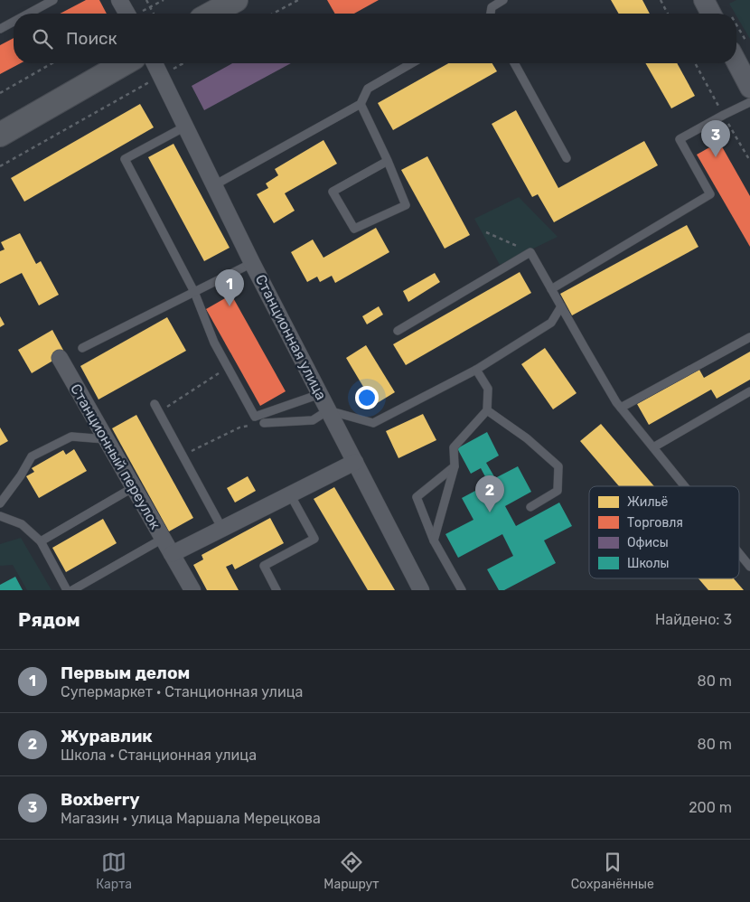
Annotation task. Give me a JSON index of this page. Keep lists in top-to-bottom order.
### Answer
{
  "streets": {
    "street": ["Станционная улица", "Станционный переулок"]
  },
  "legend": [
    "Жильё",
    "Торговля",
    "Офисы",
    "Школы"
  ],
  "page": {
    "search": "Поиск",
    "pins": ["3", "1", "2"],
    "heading": ["Рядом", "Найдено: 3"],
    "list": [
      {
        "mark": "1",
        "name": "Первым делом",
        "note": "Супермаркет · Станционная улица",
        "value": "80 m"
      },
      {
        "mark": "2",
        "name": "Журавлик",
        "note": "Школа · Станционная улица",
        "value": "80 m"
      },
      {
        "mark": "3",
        "name": "Boxberry",
        "note": "Магазин · улица Маршала Мерецкова",
        "value": "200 m"
      }
    ],
    "nav": ["Карта", "Маршрут", "Сохранённые"]
  }
}
